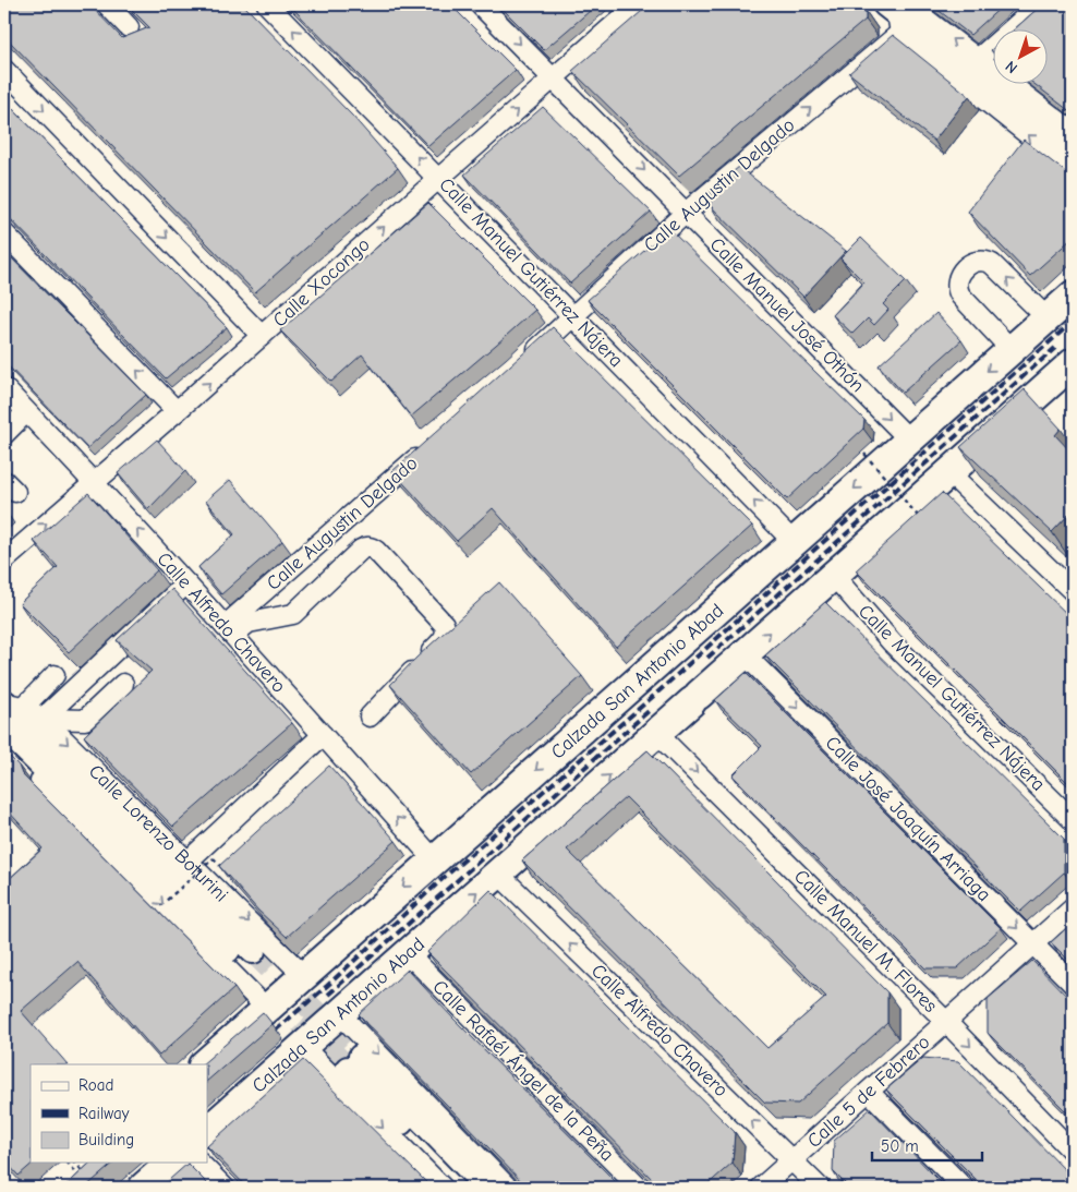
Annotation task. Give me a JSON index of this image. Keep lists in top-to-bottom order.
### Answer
{
  "streets": {
    "highway": ["Calzada San Antonio Abad"],
    "main road": ["Calle Lorenzo Boturini"],
    "street": [
      "Calle Augustin Delgado",
      "Calle Manuel Gutiérrez Nájera",
      "Calle Xocongo",
      "Calle Manuel José Othón",
      "Calle Alfredo Chavero",
      "Calle José Joaquín Arriaga",
      "Calle Manuel M. Flores",
      "Calle Rafaél Ángel de la Peña",
      "Calle 5 de Febrero"
    ]
  },
  "crossings": [
    ["Calle Augustin Delgado", "Calle Manuel Gutiérrez Nájera"],
    ["Calle Augustin Delgado", "Calle Manuel José Othón"],
    ["Calle Augustin Delgado", "Calle Alfredo Chavero"],
    ["Calle Manuel Gutiérrez Nájera", "Calle Xocongo"],
    ["Calle Manuel Gutiérrez Nájera", "Calzada San Antonio Abad"],
    ["Calle Xocongo", "Calle Manuel José Othón"],
    ["Calle Xocongo", "Calle Alfredo Chavero"],
    ["Calle Manuel José Othón", "Calzada San Antonio Abad"],
    ["Calle Alfredo Chavero", "Calzada San Antonio Abad"],
    ["Calle Alfredo Chavero", "Calle 5 de Febrero"],
    ["Calzada San Antonio Abad", "Calle José Joaquín Arriaga"],
    ["Calzada San Antonio Abad", "Calle Lorenzo Boturini"],
    ["Calzada San Antonio Abad", "Calle Manuel M. Flores"],
    ["Calzada San Antonio Abad", "Calle Rafaél Ángel de la Peña"],
    ["Calle José Joaquín Arriaga", "Calle 5 de Febrero"],
    ["Calle Manuel M. Flores", "Calle 5 de Febrero"]
  ],
  "one_way": [
    "Calle Augustin Delgado",
    "Calle Manuel Gutiérrez Nájera",
    "Calle Xocongo",
    "Calle Manuel José Othón",
    "Calle Alfredo Chavero",
    "Calle José Joaquín Arriaga",
    "Calle Lorenzo Boturini",
    "Calle Manuel M. Flores"
  ],
  "legend": ["Road", "Railway", "Building"],
  "scale_bar": "50 m",
  "north": "bottom left"
}
